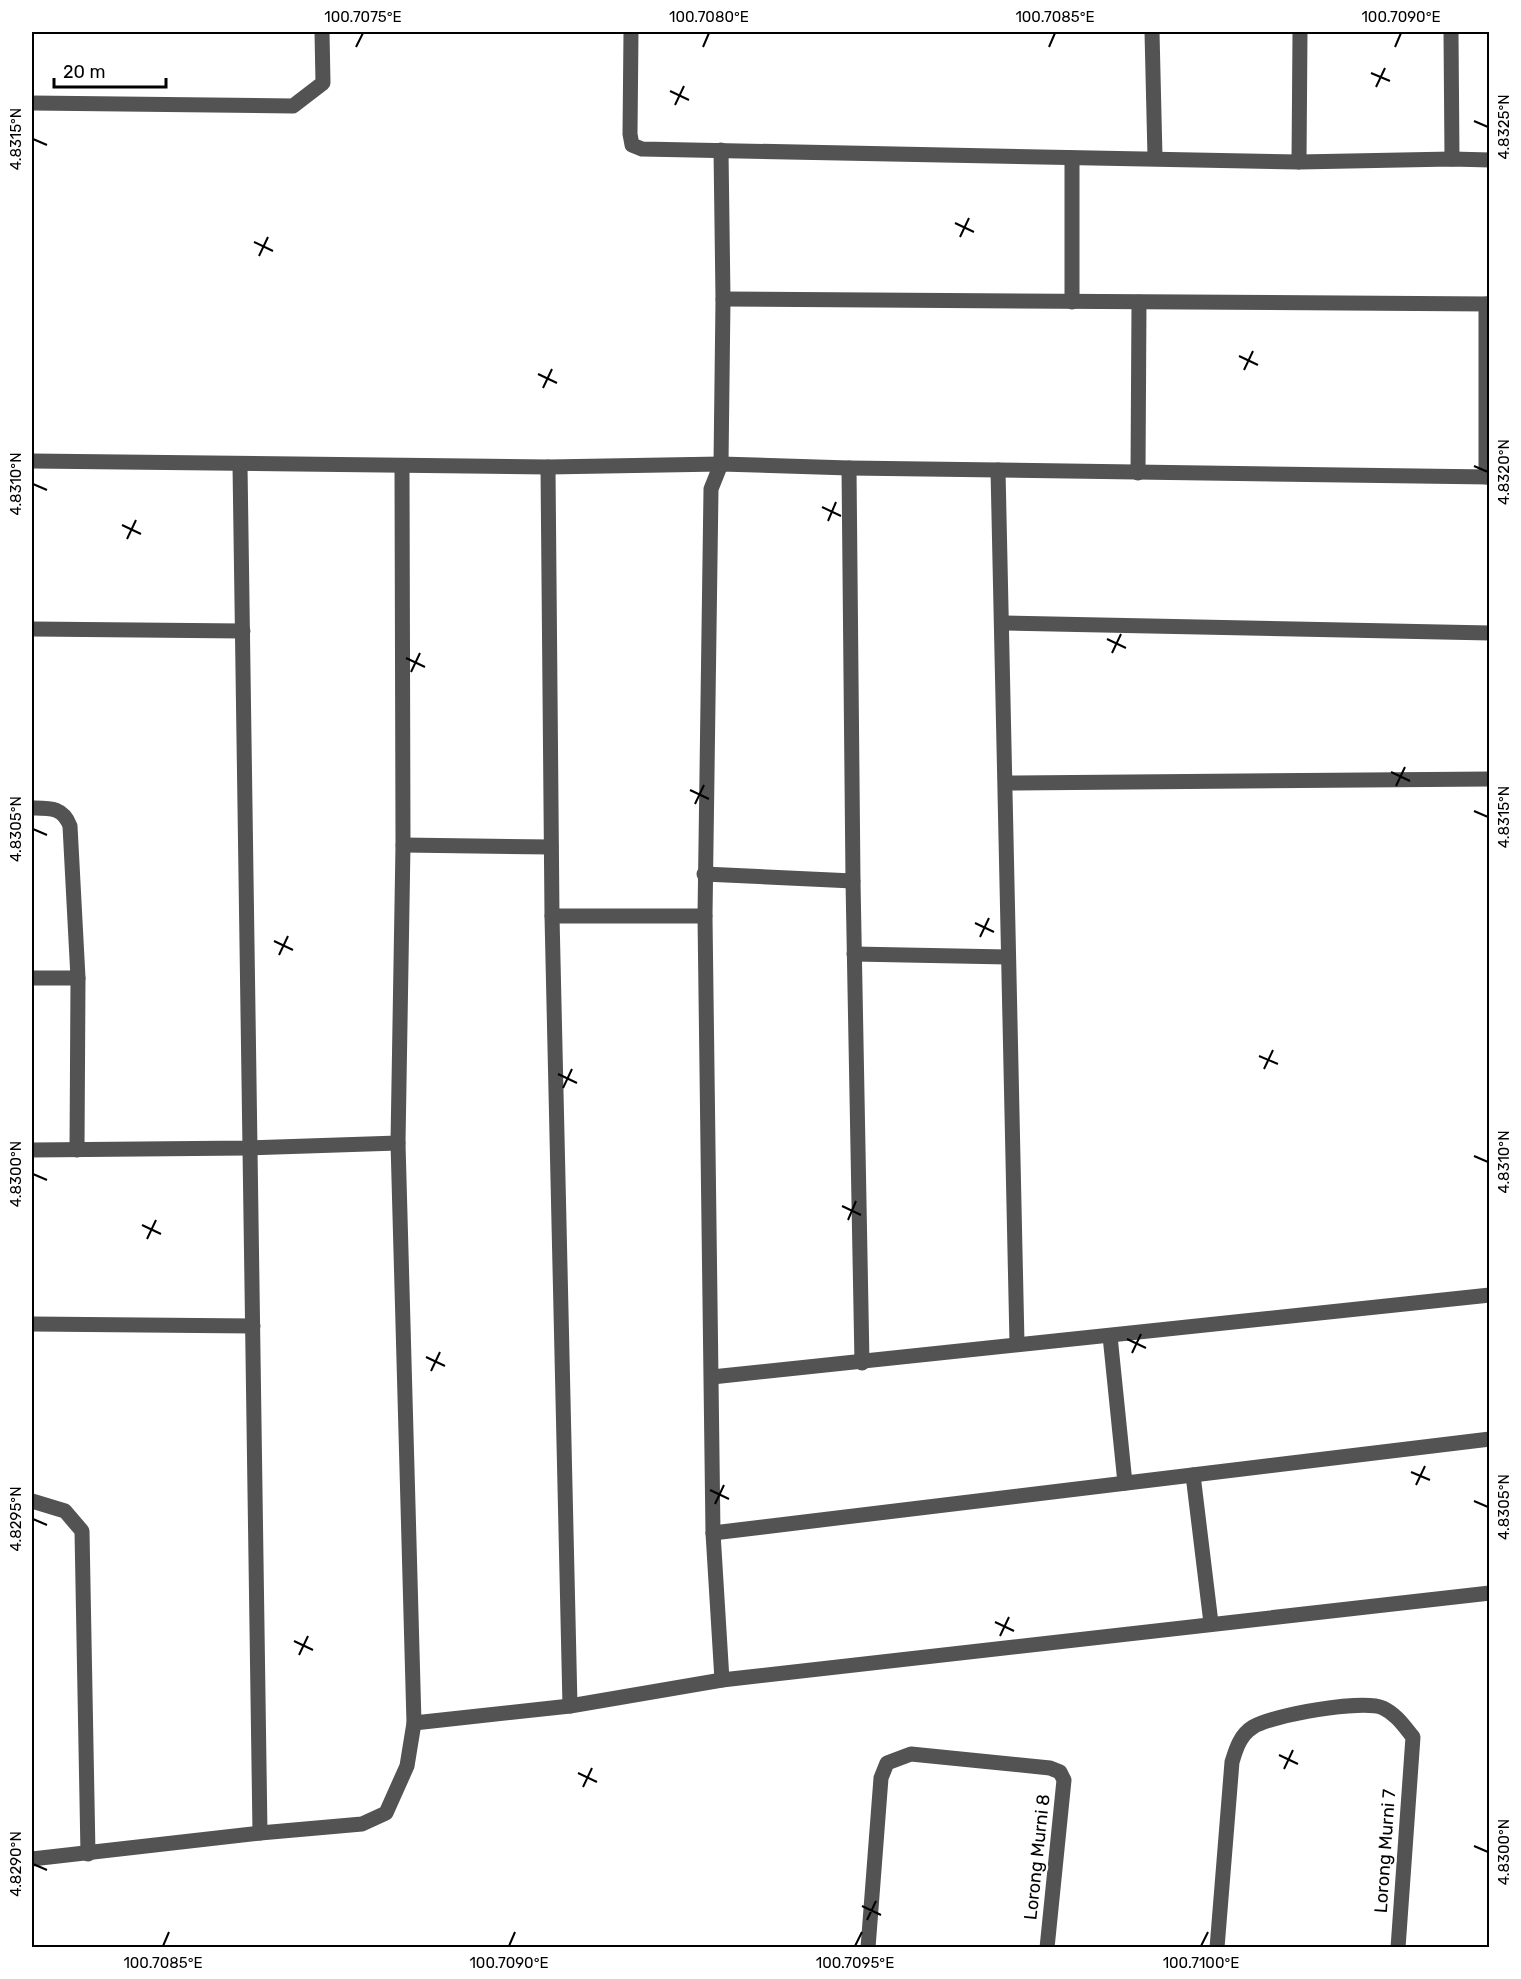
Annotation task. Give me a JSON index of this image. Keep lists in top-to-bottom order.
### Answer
{
  "streets": {
    "street": ["Lorong Murni 7", "Lorong Murni 8"]
  },
  "scale_bar": "20 m",
  "coordinates": [
    "100.7075°E",
    "100.7080°E",
    "100.7085°E",
    "100.7090°E",
    "4.8325°N",
    "4.8315°N",
    "4.8320°N",
    "4.8310°N",
    "4.8305°N",
    "4.8300°N",
    "4.8295°N",
    "4.8290°N",
    "100.7095°E",
    "100.7100°E"
  ]
}
